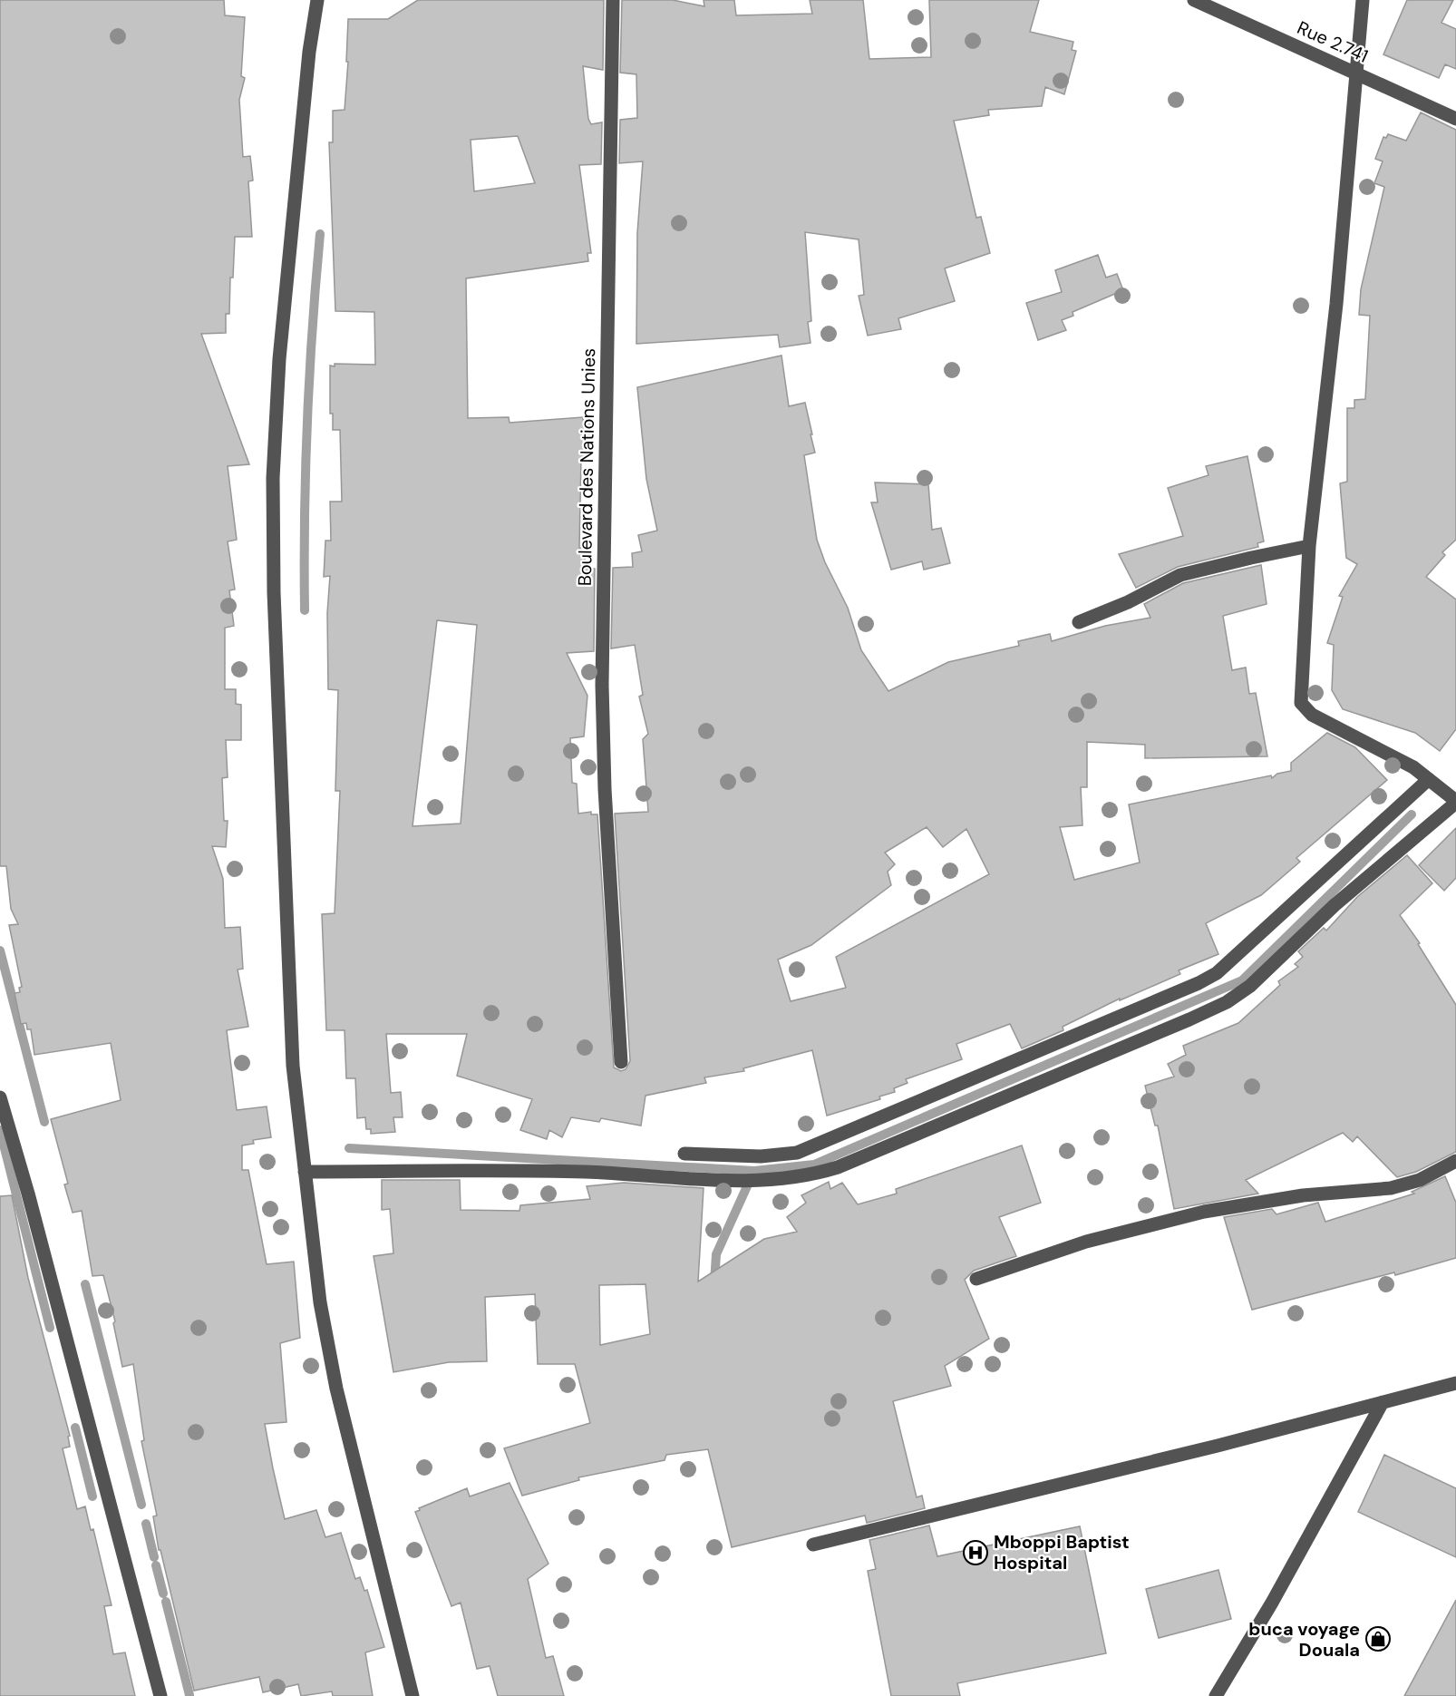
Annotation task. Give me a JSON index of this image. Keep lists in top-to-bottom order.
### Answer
{
  "streets": {
    "street": ["Rue 2.741", "Boulevard des Nations Unies"]
  },
  "places": {
    "hospital": ["Mboppi Baptist Hospital"],
    "shop": ["buca voyage Douala"]
  }
}
